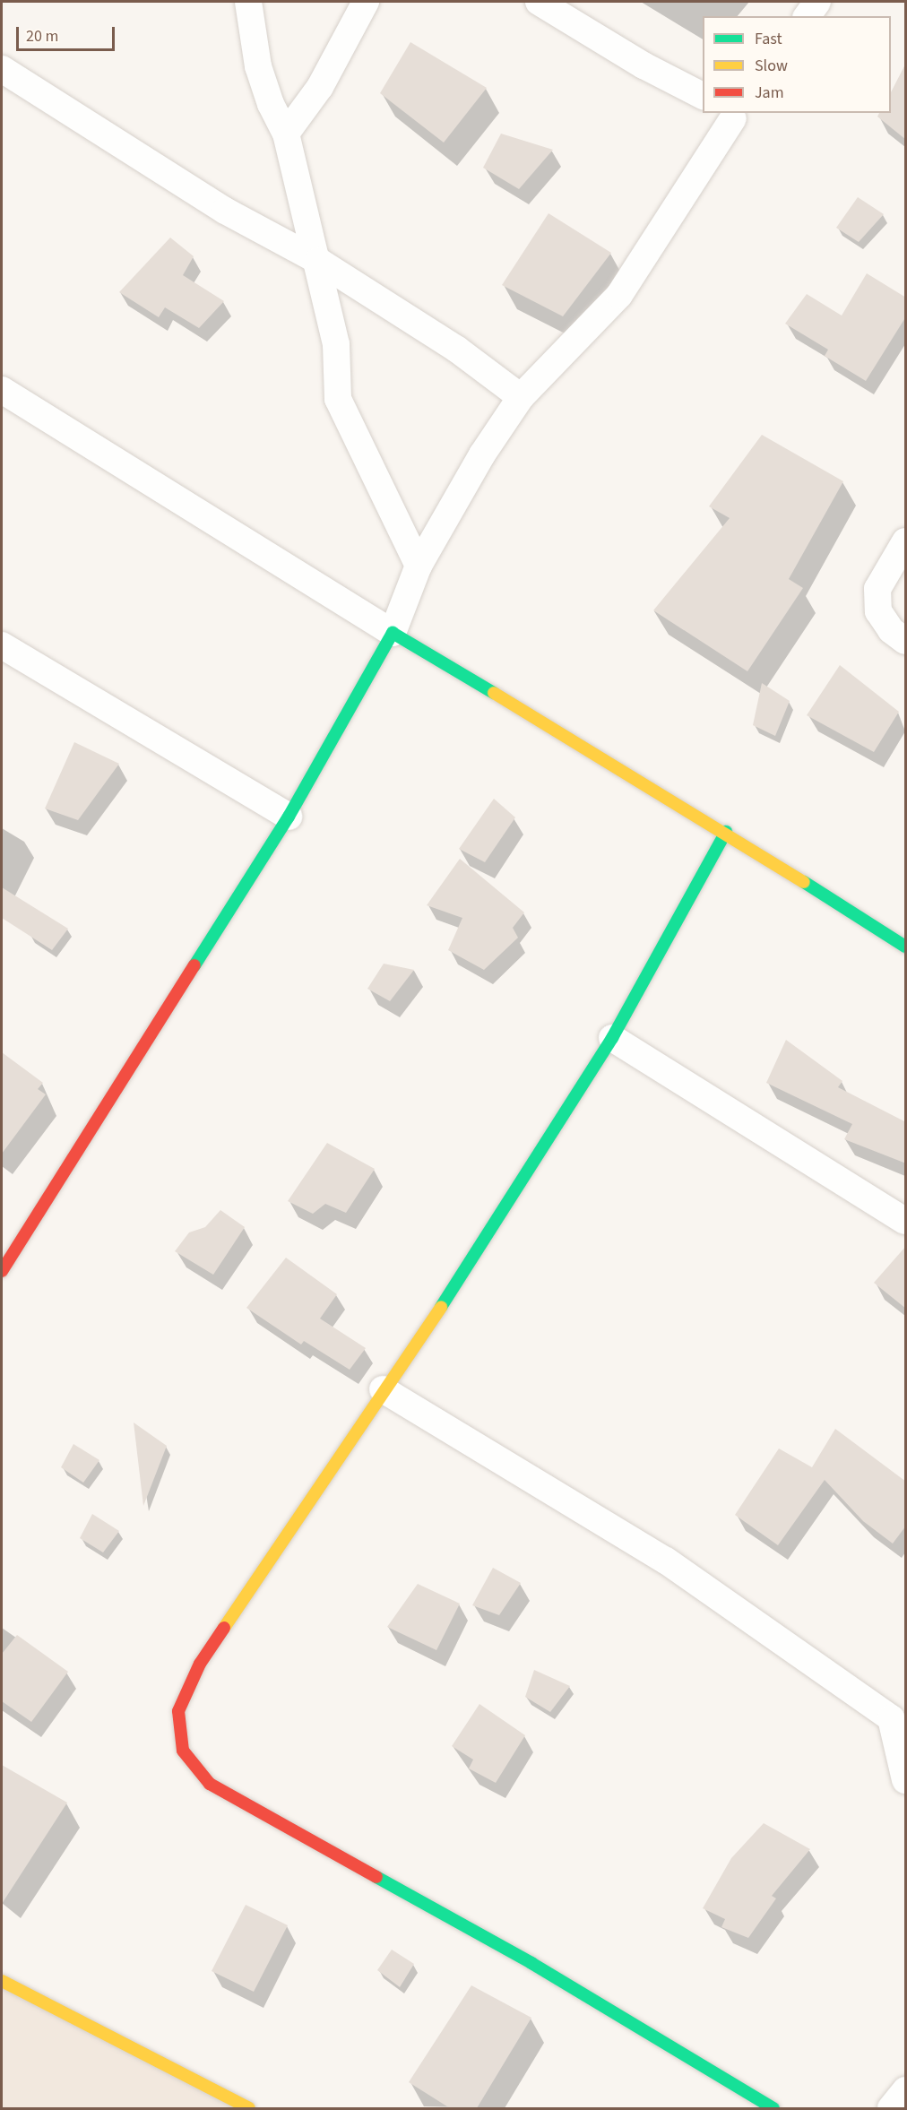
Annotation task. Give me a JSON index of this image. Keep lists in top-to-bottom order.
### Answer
{
  "legend": ["Fast", "Slow", "Jam"],
  "scale_bar": "20 m"
}
